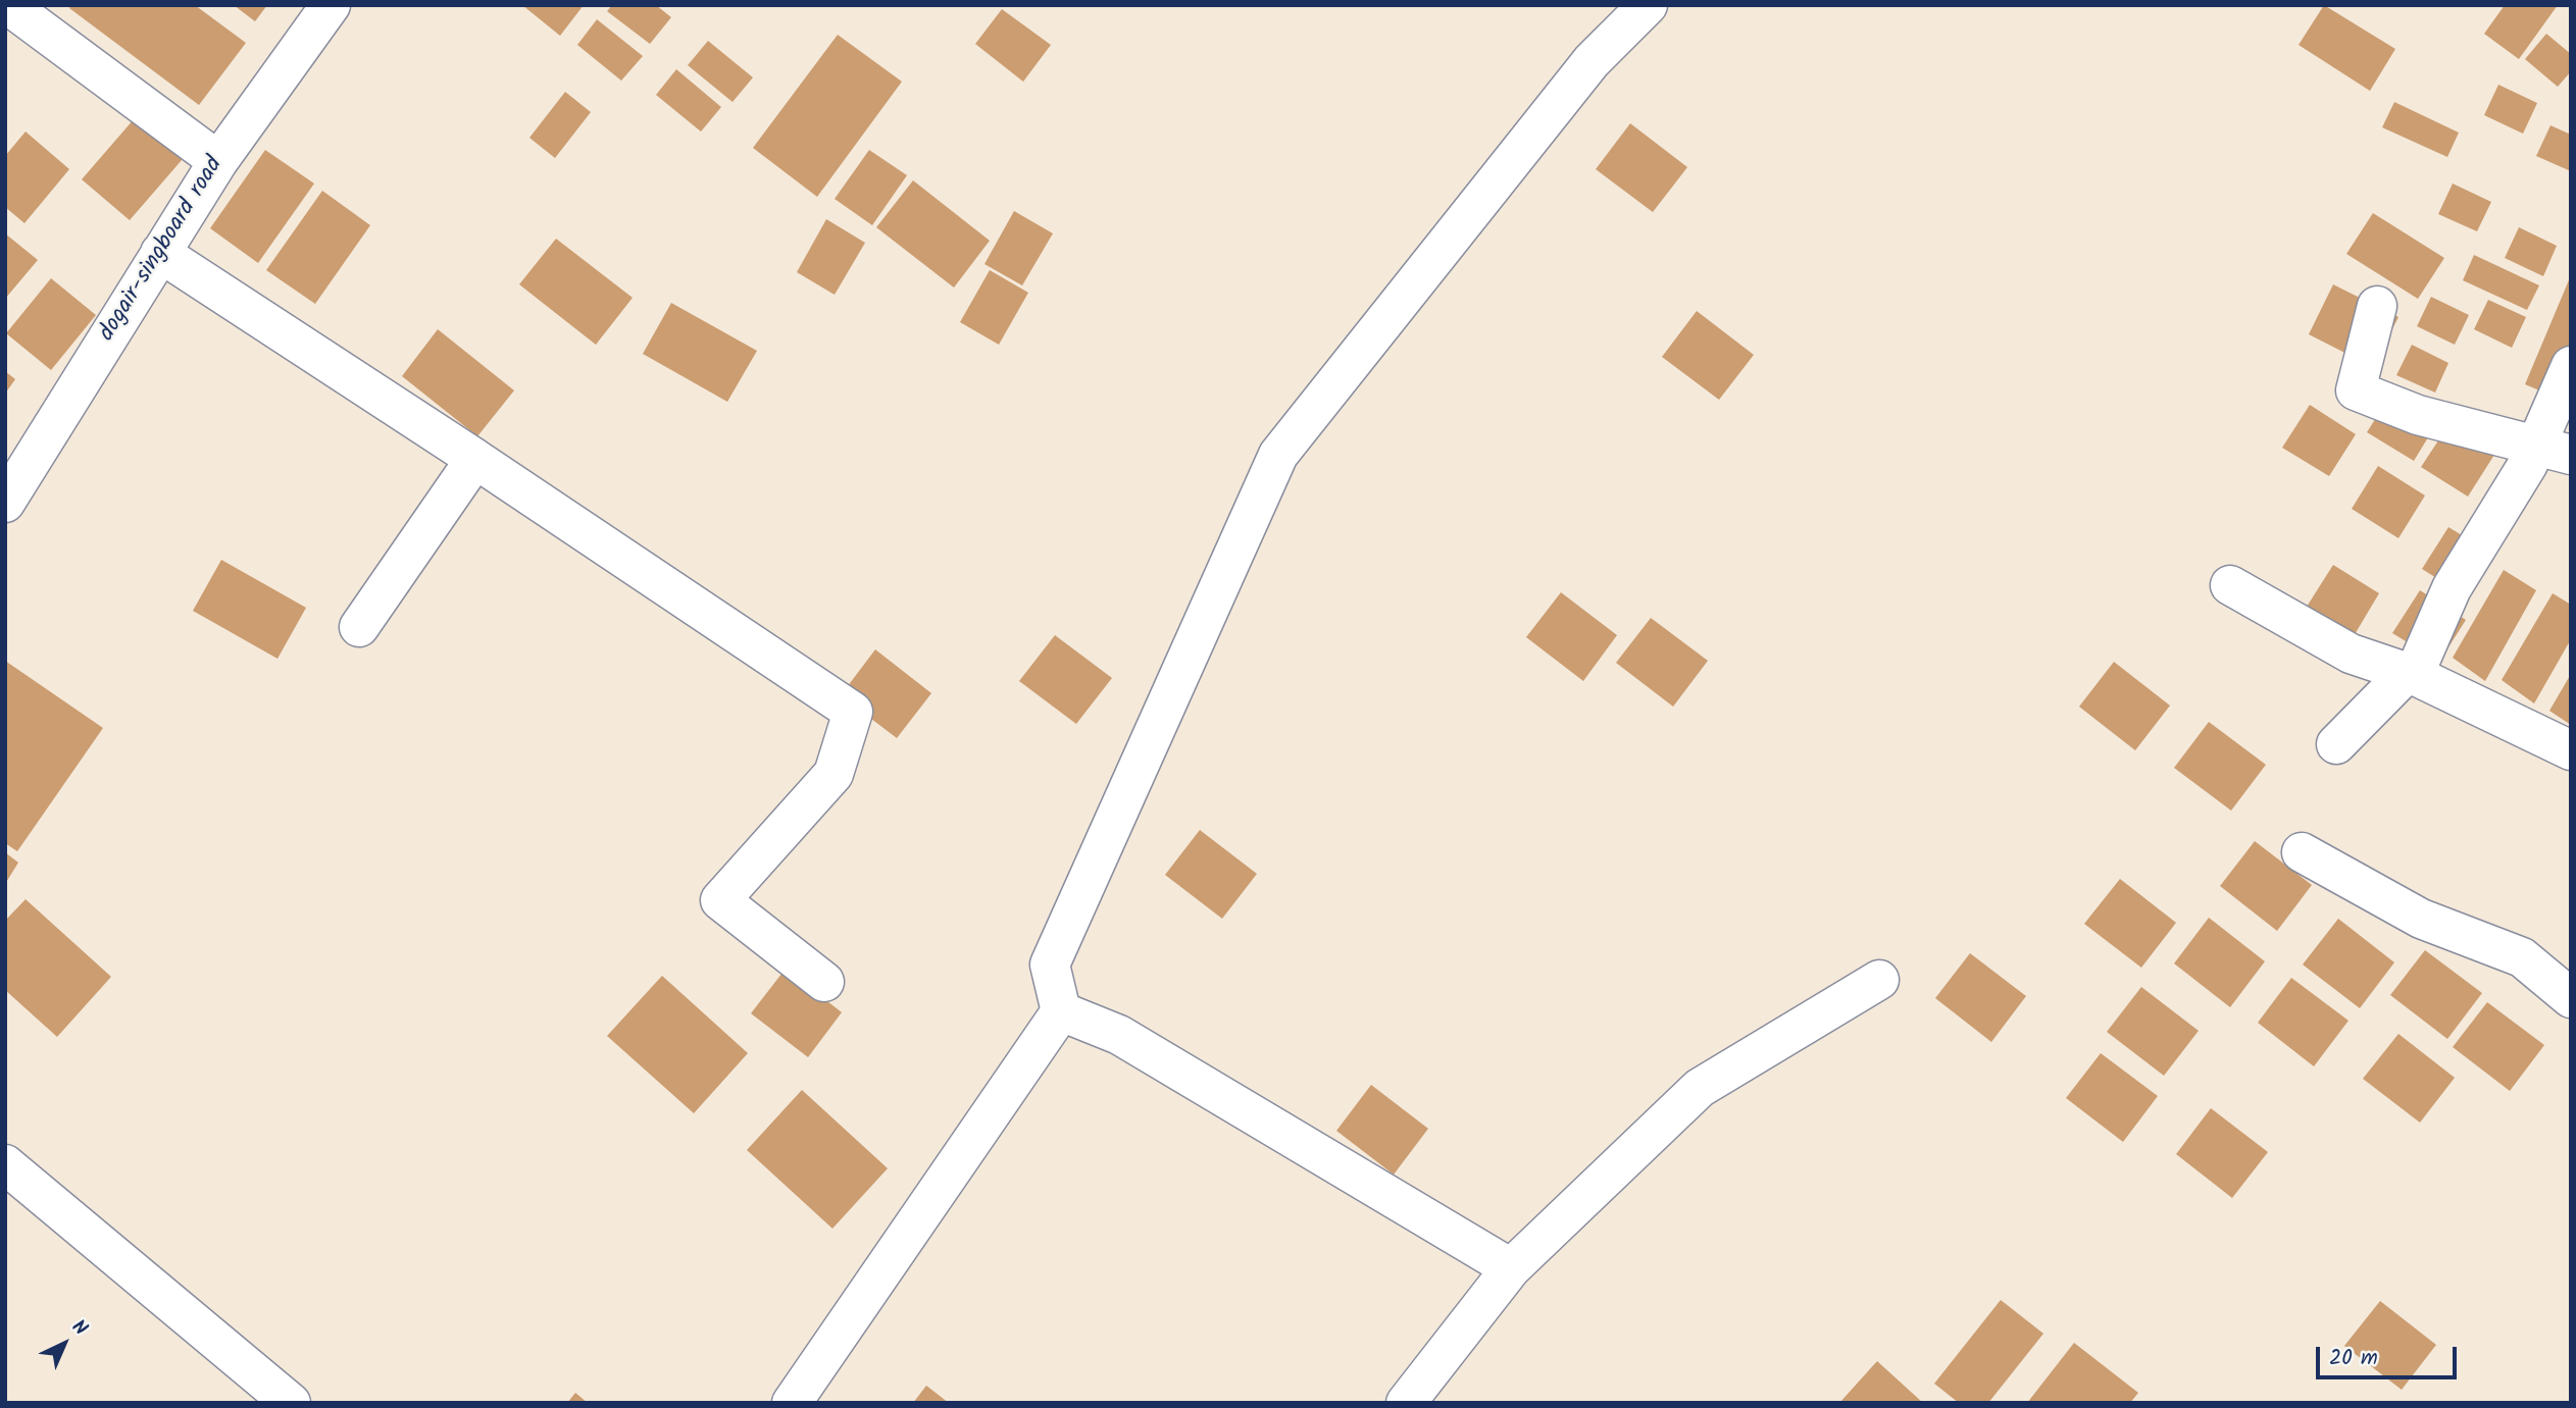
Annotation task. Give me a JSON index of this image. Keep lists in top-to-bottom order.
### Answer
{
  "streets": {
    "street": ["dogair-singboard road"]
  },
  "scale_bar": "20 m",
  "north": "top right"
}
